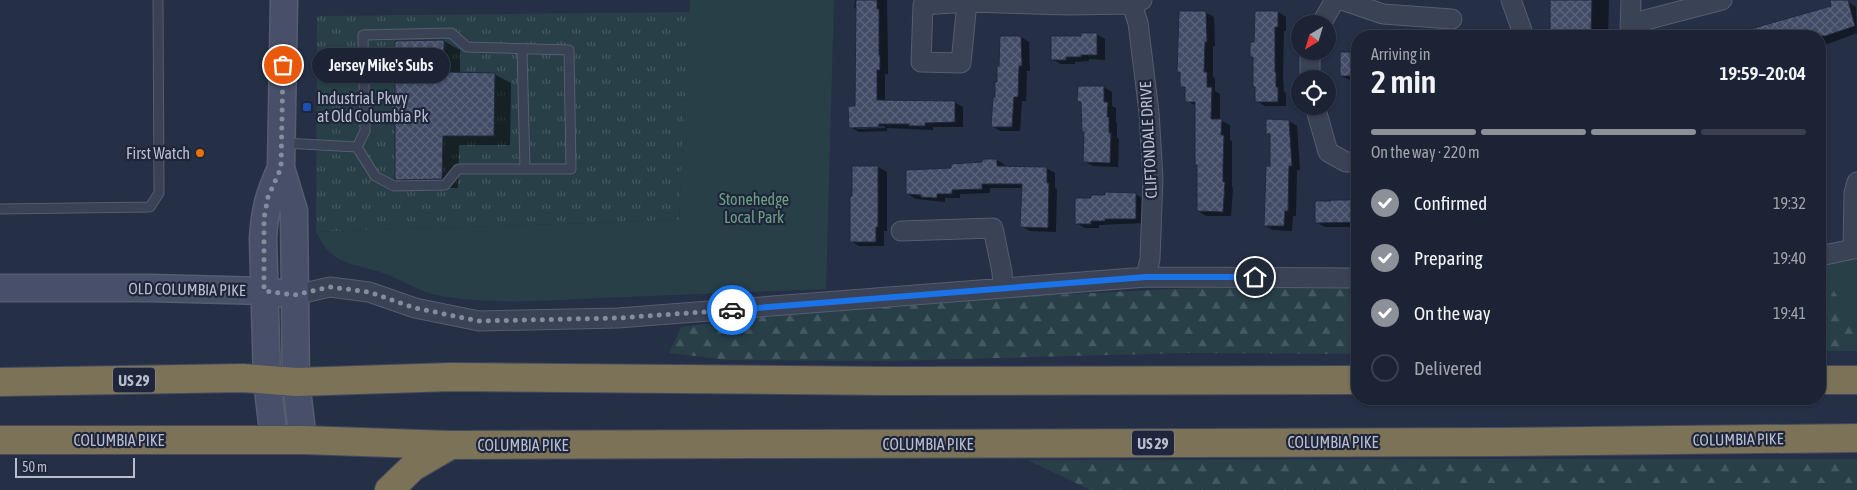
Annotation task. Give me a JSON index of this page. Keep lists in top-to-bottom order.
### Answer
{
  "streets": {
    "highway": ["US 29", "COLUMBIA PIKE"],
    "street": ["CLIFTONDALE DRIVE", "OLD COLUMBIA PIKE"]
  },
  "crossings": [
    ["CLIFTONDALE DRIVE", "OLD COLUMBIA PIKE"]
  ],
  "parks": ["Stonehedge Local Park"],
  "places": {
    "other": ["Jersey Mike's Subs", "First Watch"],
    "transit": ["Industrial Pkwy at Old Columbia Pk"]
  },
  "scale_bar": "50 m",
  "north": "bottom left",
  "page": {
    "heading": ["2 min", "Arriving in", "19:59–20:04"],
    "bubble": "Jersey Mike's Subs",
    "bar": "On the way · 220 m",
    "list": [
      ["Confirmed", "19:32"],
      ["Preparing", "19:40"],
      ["On the way", "19:41"],
      "Delivered"
    ],
    "scale": "50 m"
  }
}
